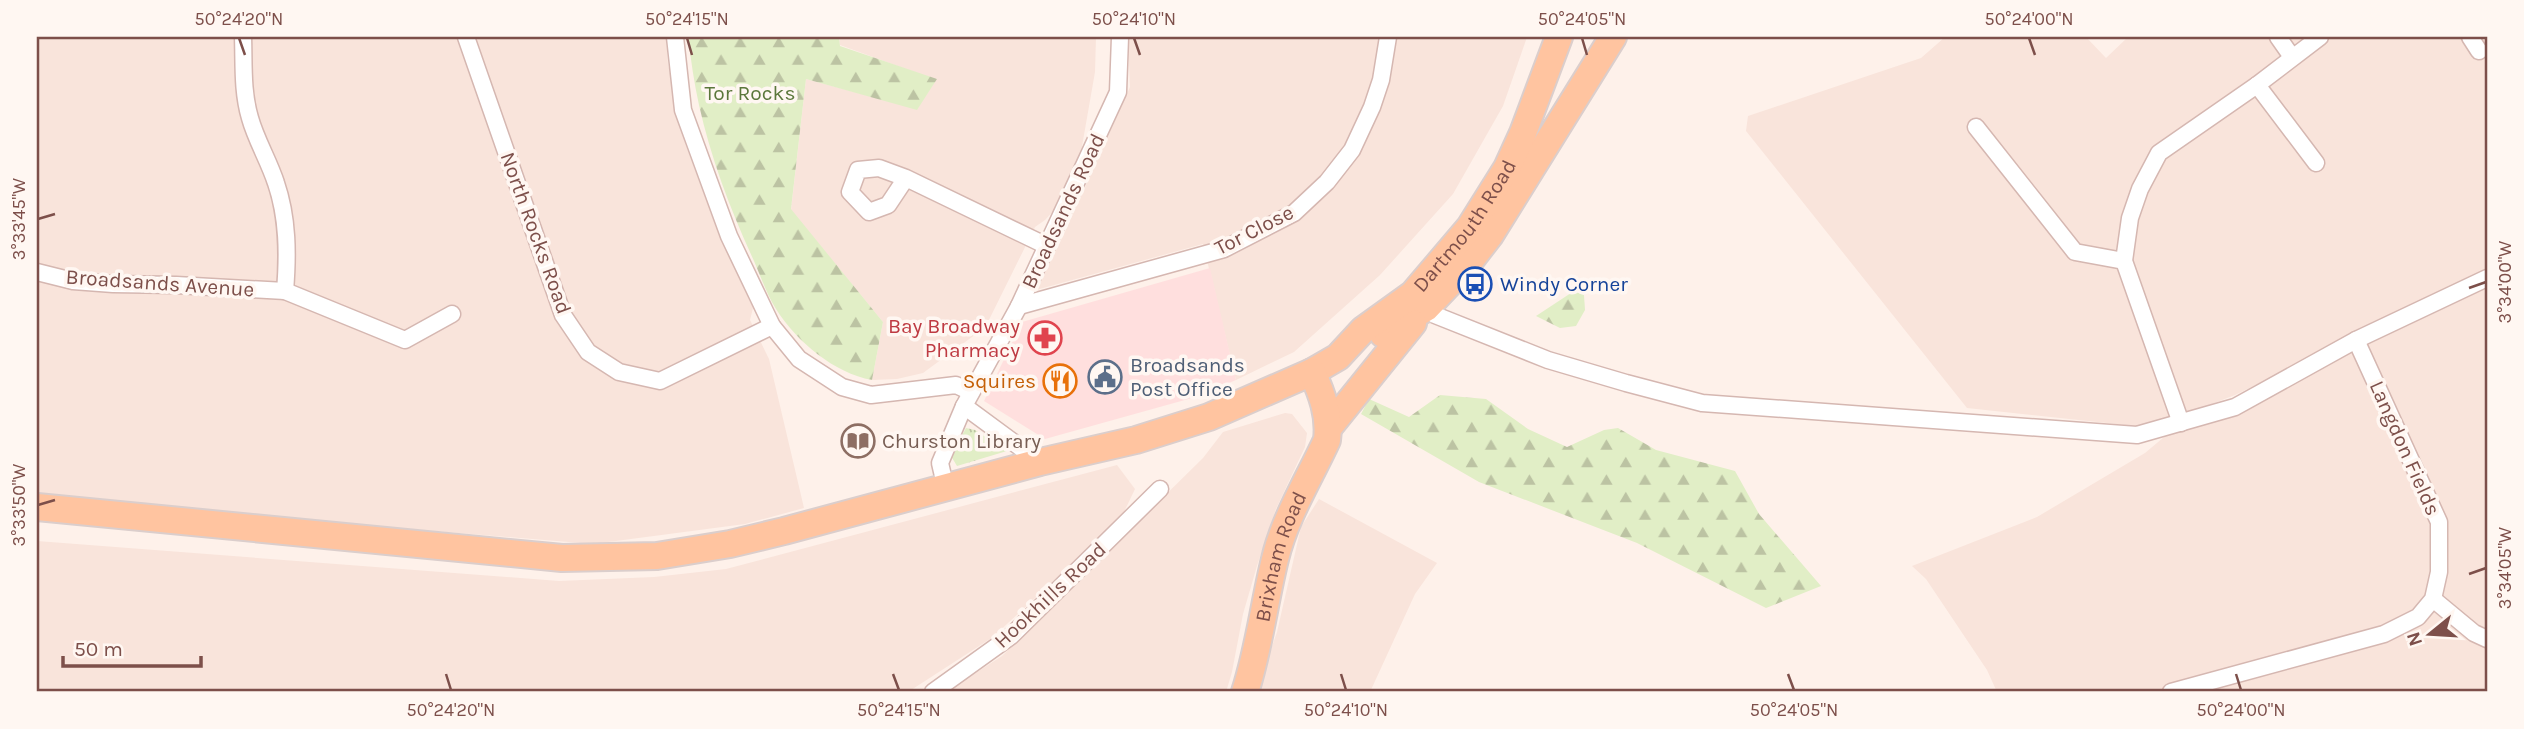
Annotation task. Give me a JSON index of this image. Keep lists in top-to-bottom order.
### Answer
{
  "streets": {
    "main road": ["Dartmouth Road", "Brixham Road"],
    "street": [
      "Broadsands Road",
      "Tor Close",
      "North Rocks Road",
      "Broadsands Avenue",
      "Langdon Fields",
      "Hookhills Road"
    ]
  },
  "crossings": [
    ["Broadsands Road", "Tor Close"],
    ["Dartmouth Road", "Brixham Road"]
  ],
  "parks": ["Tor Rocks"],
  "places": {
    "bus stop": ["Windy Corner"],
    "pharmacy": ["Bay Broadway Pharmacy"],
    "public building": ["Broadsands Post Office"],
    "restaurant": ["Squires"],
    "library": ["Churston Library"]
  },
  "scale_bar": "50 m",
  "north": "left",
  "coordinates": [
    "50°24'20\"N",
    "50°24'15\"N",
    "50°24'10\"N",
    "50°24'05\"N",
    "50°24'00\"N",
    "3°33'45\"W",
    "3°34'00\"W",
    "3°33'50\"W",
    "3°34'05\"W"
  ]
}
